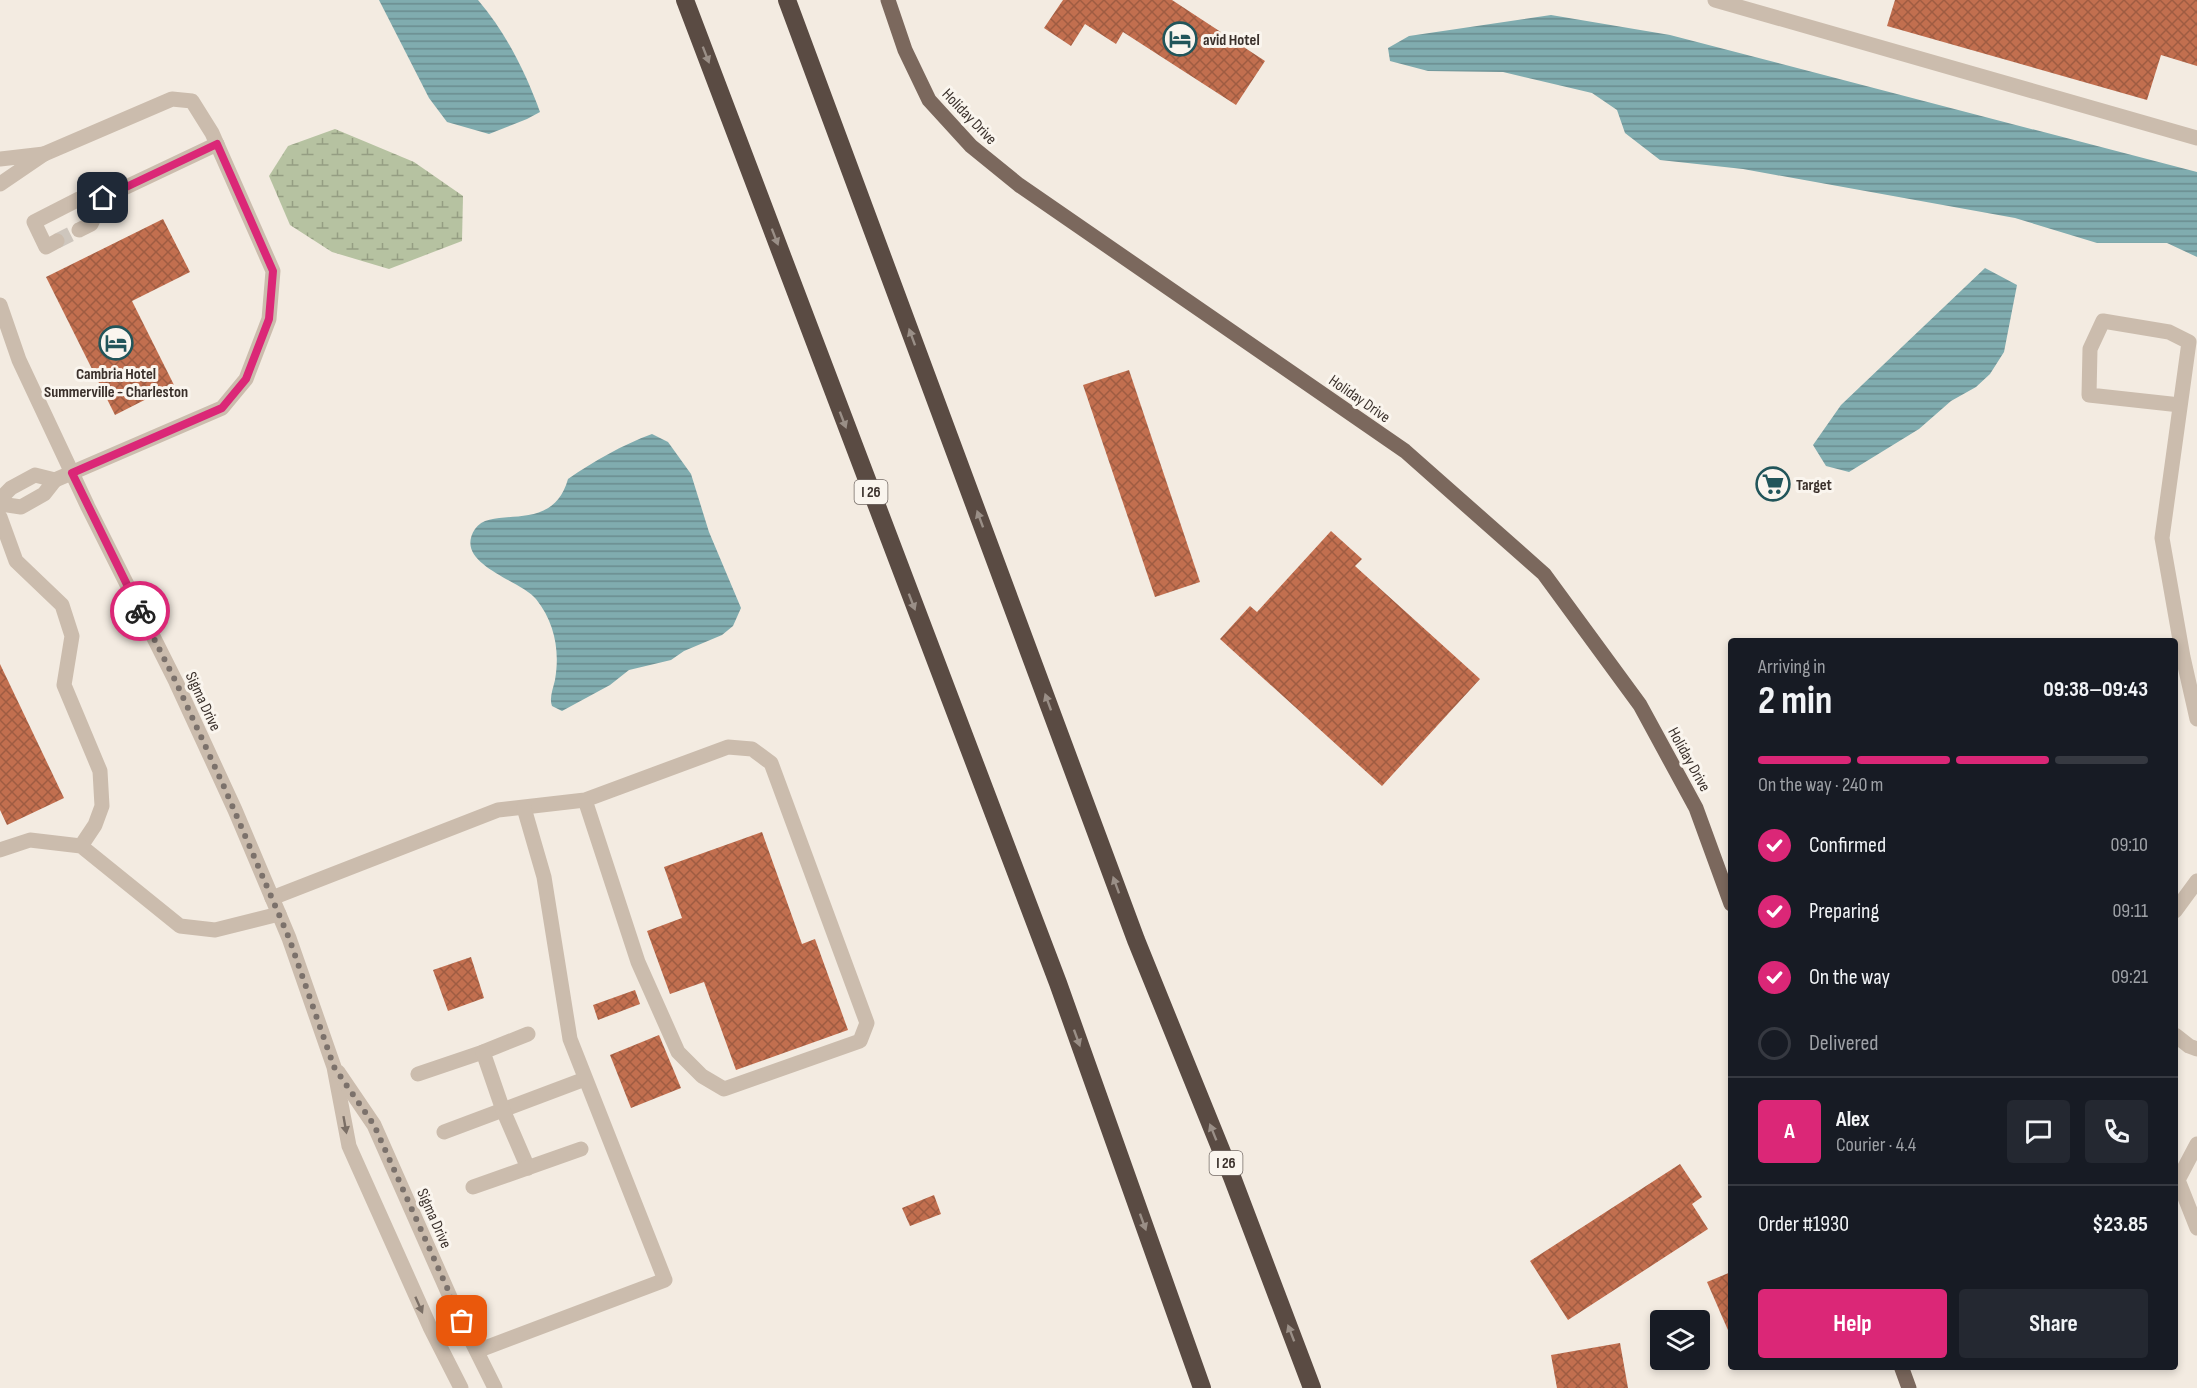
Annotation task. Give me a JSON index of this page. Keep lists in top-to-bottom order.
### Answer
{
  "streets": {
    "highway": ["I 26"],
    "main road": ["Holiday Drive"],
    "street": ["Sigma Drive"]
  },
  "places": {
    "hotel": ["avid Hotel", "Cambria Hotel Summerville - Charleston"],
    "supermarket": ["Target"]
  },
  "page": {
    "heading": ["2 min", "Arriving in", "09:38–09:43"],
    "panel": [
      "Alex",
      "Courier · 4.4",
      "Order #1930",
      "$23.85"
    ],
    "bar": "On the way · 240 m",
    "list": [
      ["Confirmed", "09:10"],
      ["Preparing", "09:11"],
      ["On the way", "09:21"],
      "Delivered"
    ],
    "round": "A",
    "buttons": ["Help", "Share"]
  }
}
